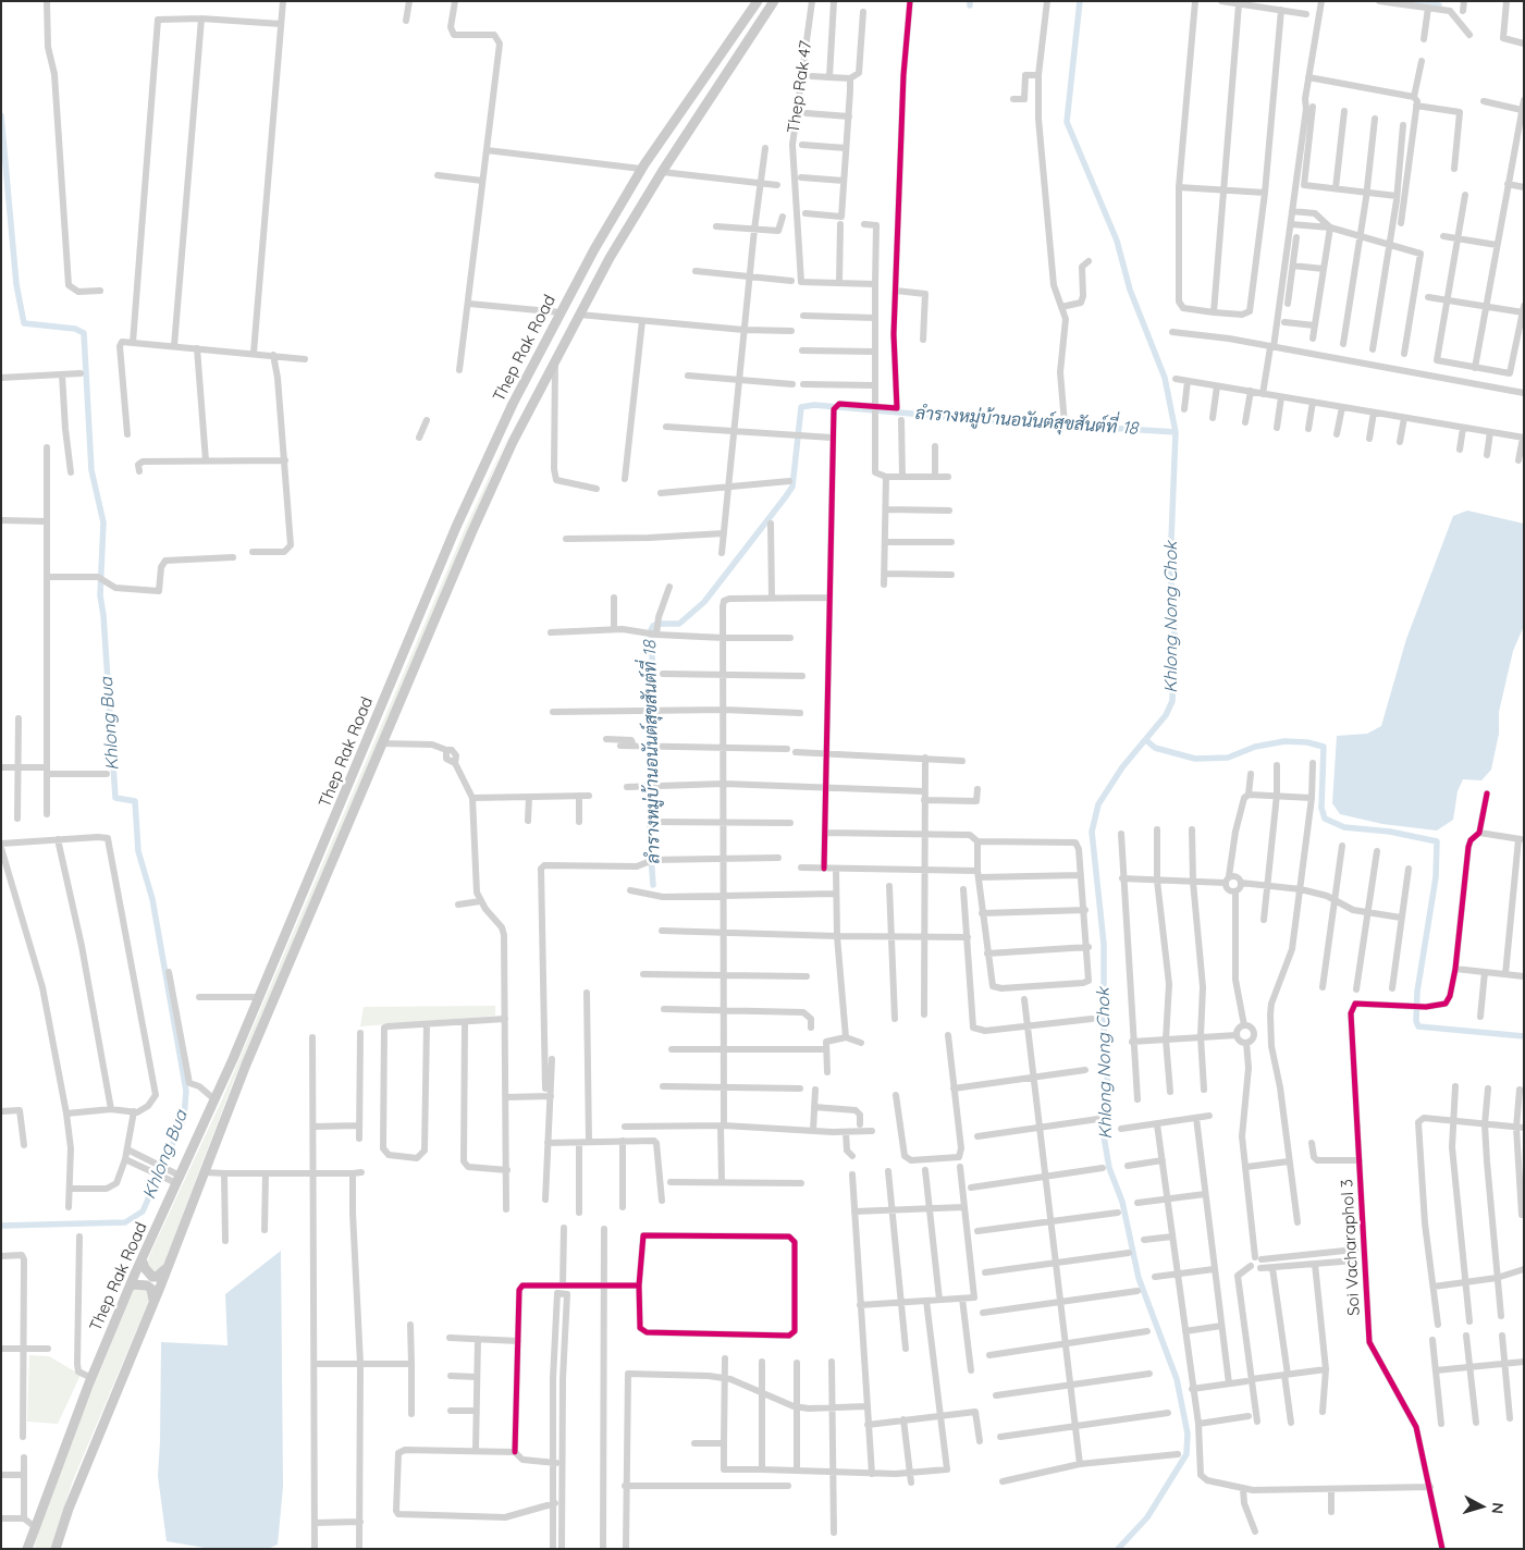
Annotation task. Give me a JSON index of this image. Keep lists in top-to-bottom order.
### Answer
{
  "streets": {
    "main road": ["Thep Rak Road"],
    "street": ["Thep Rak 47", "Soi Vacharaphol 3"]
  },
  "water": ["ลำรางหมู่บ้านอนันต์สุขสันต์ที่ 18", "Khlong Nong Chok", "Khlong Bua"],
  "north": "right"
}
